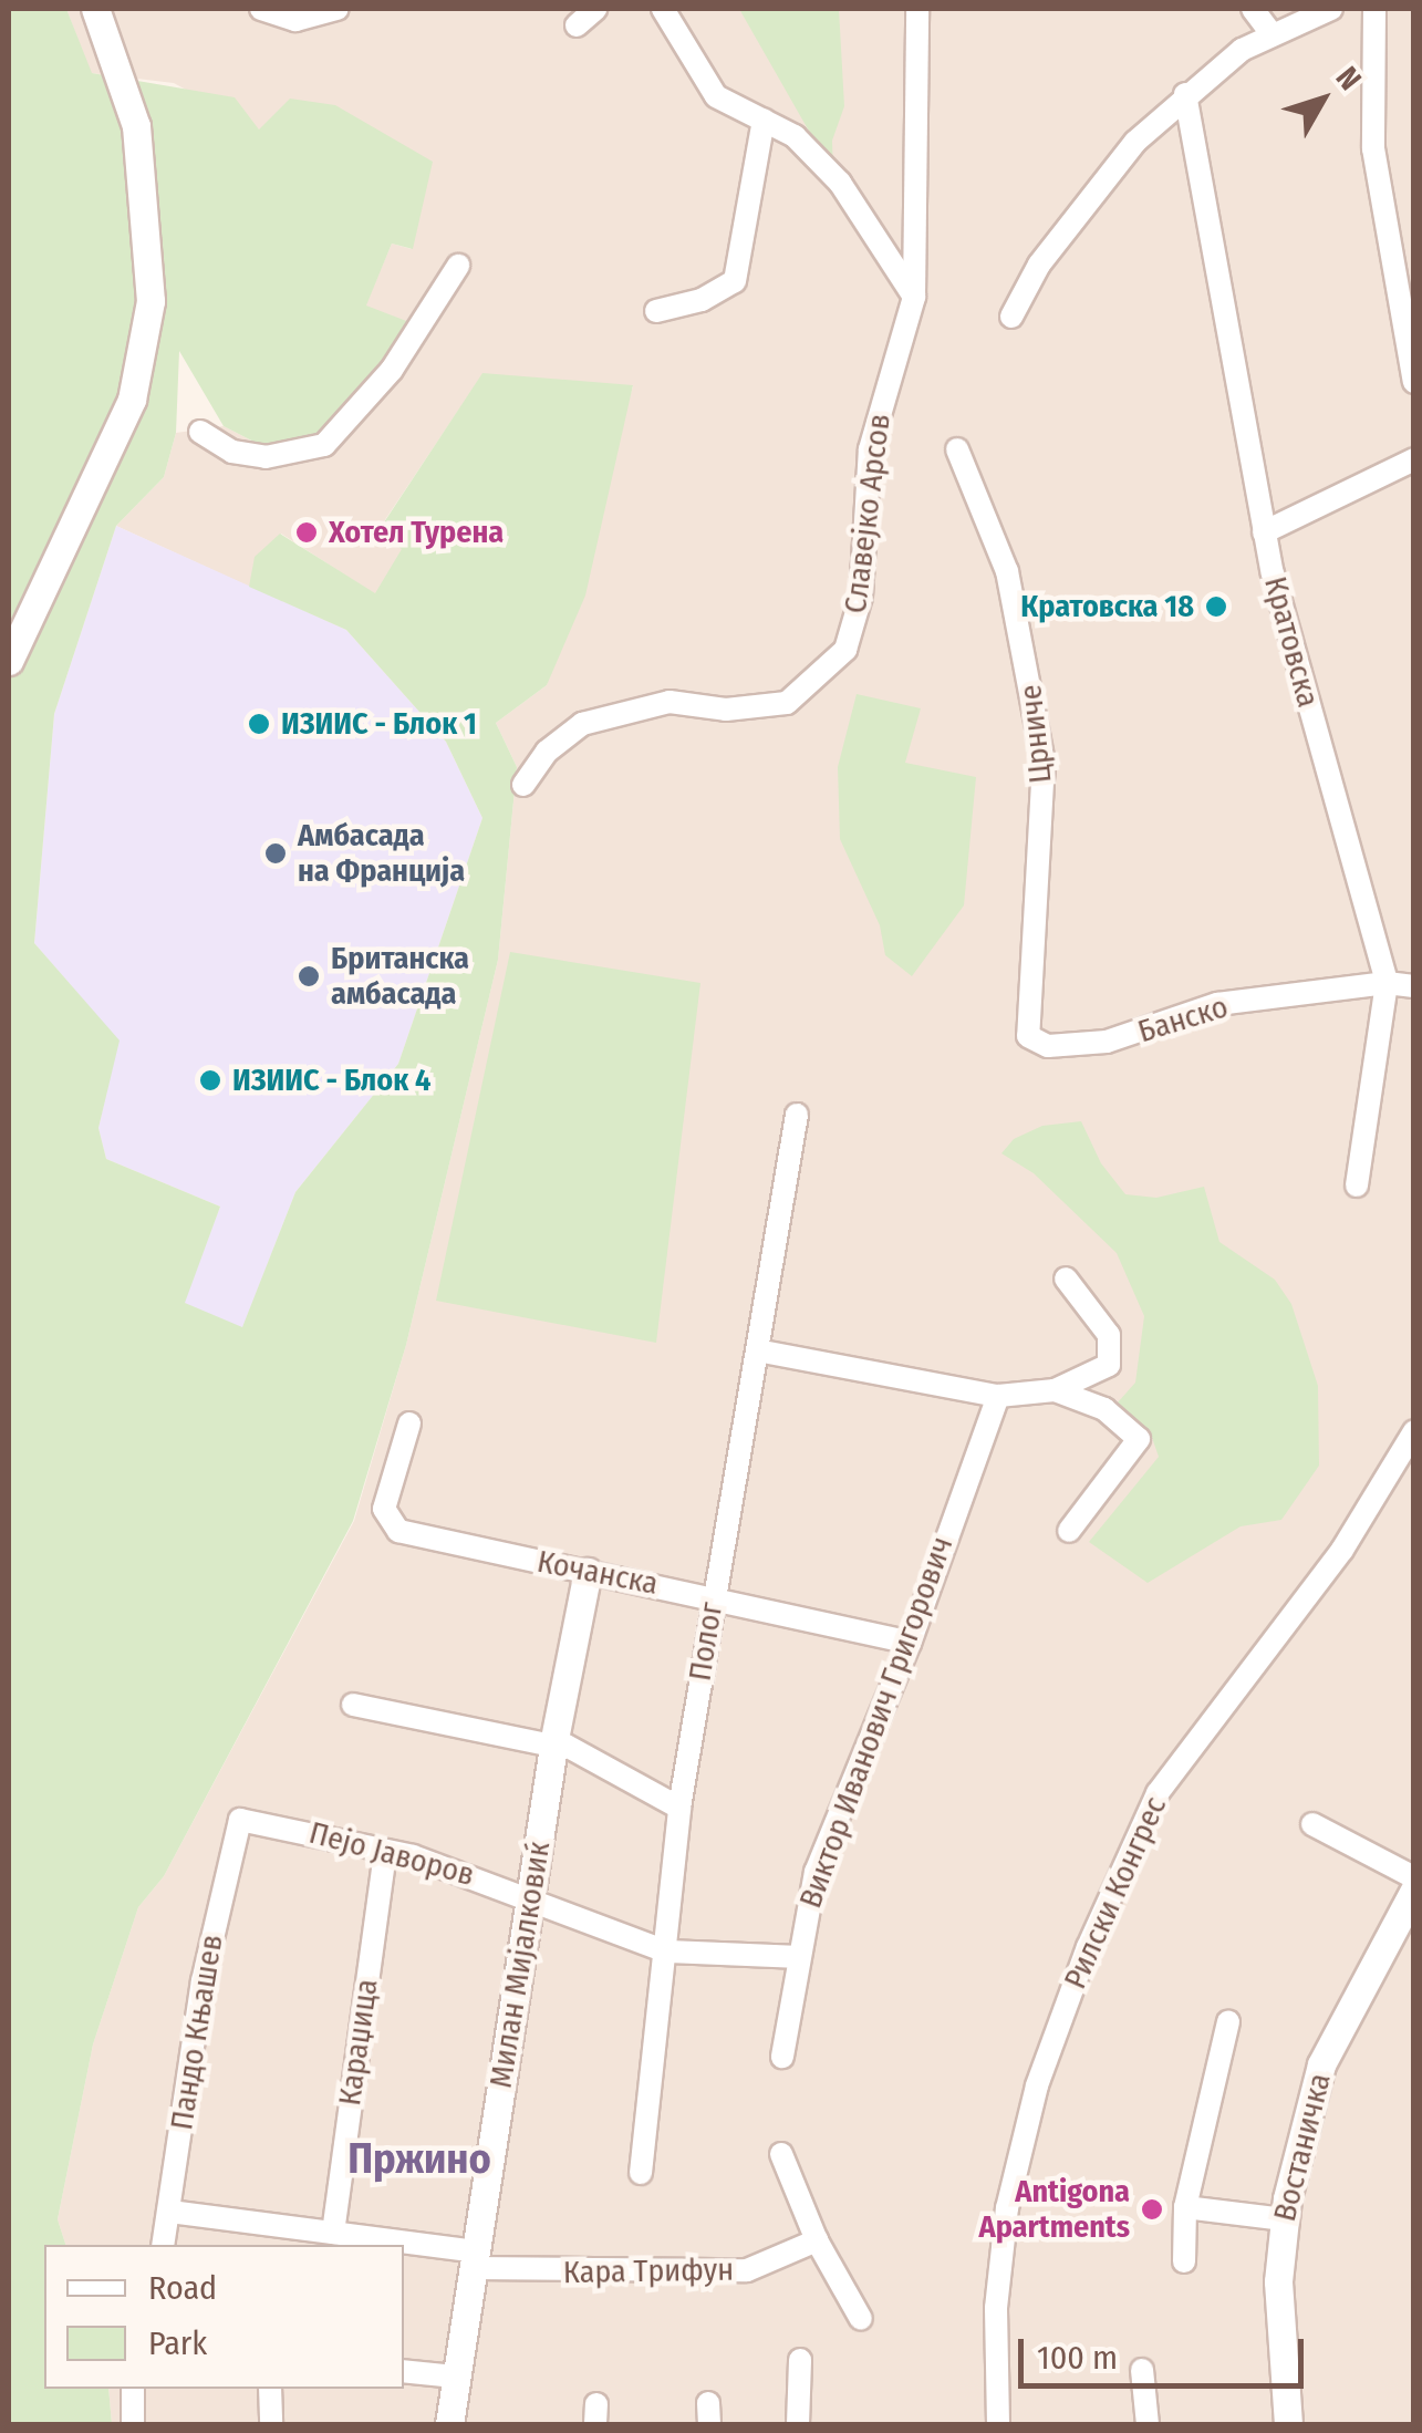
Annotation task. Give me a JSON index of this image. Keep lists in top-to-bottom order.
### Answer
{
  "streets": {
    "street": [
      "Славејко Арсов",
      "Кратовска",
      "Црниче",
      "Банско",
      "Кочанска",
      "Полог",
      "Виктор Иванович Григорович",
      "Пејо Јаворов",
      "Рилски Конгрес",
      "Милан Мијалковиќ",
      "Пандо Књашев",
      "Караџица",
      "Востаничка",
      "Кара Трифун"
    ]
  },
  "crossings": [
    ["Кратовска", "Банско"],
    ["Црниче", "Банско"],
    ["Кочанска", "Полог"],
    ["Кочанска", "Виктор Иванович Григорович"],
    ["Кочанска", "Милан Мијалковиќ"],
    ["Полог", "Пејо Јаворов"],
    ["Виктор Иванович Григорович", "Пејо Јаворов"],
    ["Пејо Јаворов", "Милан Мијалковиќ"],
    ["Пејо Јаворов", "Пандо Књашев"],
    ["Пејо Јаворов", "Караџица"],
    ["Милан Мијалковиќ", "Кара Трифун"],
    ["Пандо Књашев", "Кара Трифун"],
    ["Караџица", "Кара Трифун"]
  ],
  "districts": ["Пржино"],
  "places": [
    "Хотел Турена",
    "Кратовска 18",
    "ИЗИИС - Блок 1",
    "Амбасада на Франција",
    "Британска амбасада",
    "ИЗИИС - Блок 4",
    "Antigona Apartments"
  ],
  "legend": ["Road", "Park"],
  "scale_bar": "100 m",
  "north": "top right"
}
